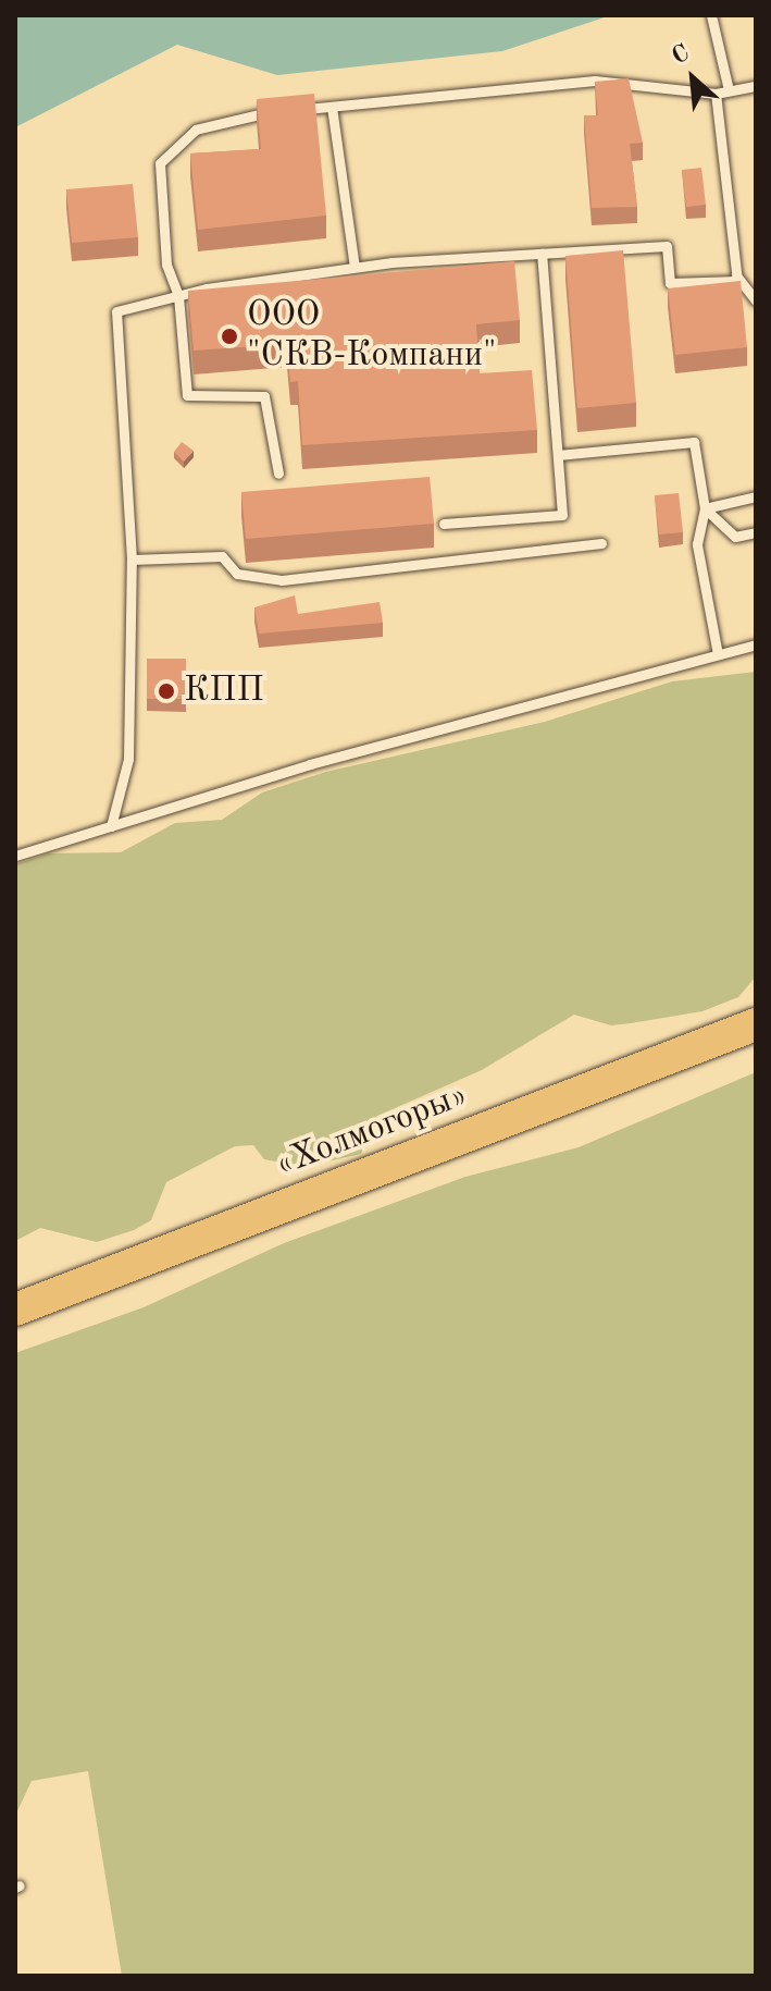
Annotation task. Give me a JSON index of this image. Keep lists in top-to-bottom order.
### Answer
{
  "streets": {
    "highway": ["«Холмогоры»"]
  },
  "places": ["ООО \"СКВ-Компани\"", "КПП"],
  "north": "top left"
}
